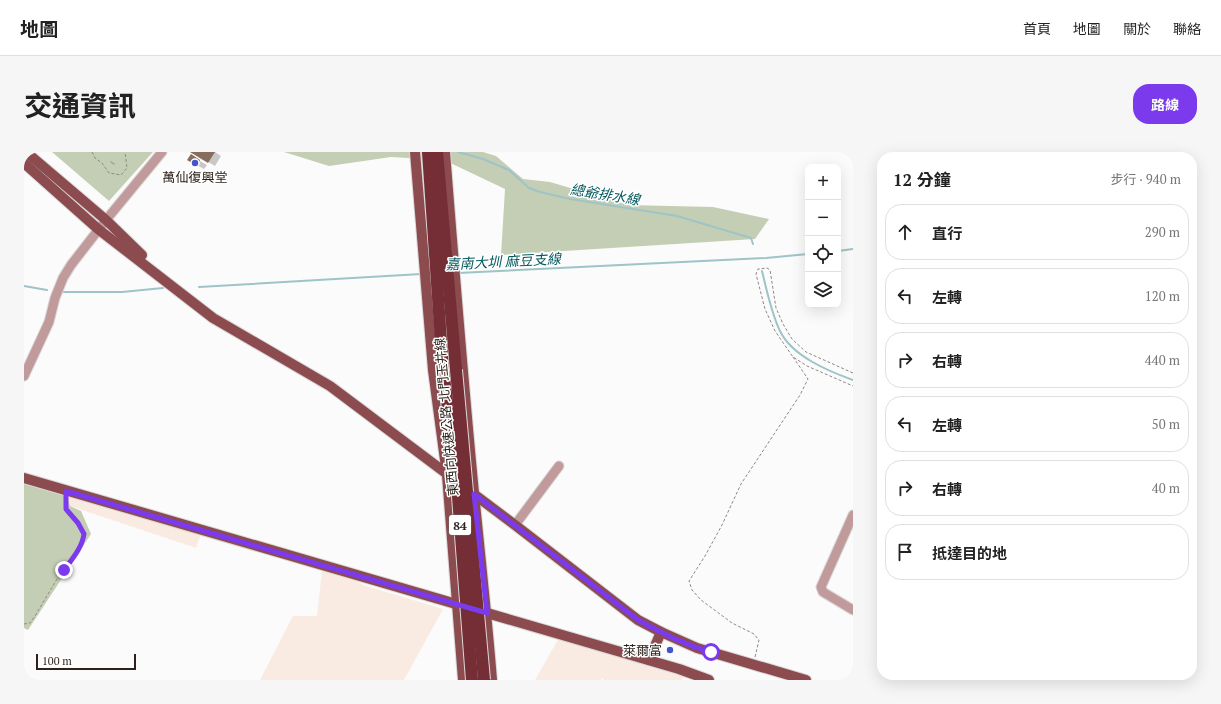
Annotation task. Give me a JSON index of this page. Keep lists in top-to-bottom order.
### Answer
{
  "streets": {
    "highway": ["東西向快速公路 北門玉井線", "84"]
  },
  "water": ["總爺排水線", "嘉南大圳 麻豆支線"],
  "places": ["萬仙復興堂", "萊爾富"],
  "scale_bar": "100 m",
  "page": {
    "header": "地圖",
    "nav": [
      "首頁",
      "地圖",
      "關於",
      "聯絡"
    ],
    "title": "交通資訊",
    "buttons": "路線",
    "heading": ["12 分鐘", "步行 · 940 m"],
    "map_buttons": ["+", "−"],
    "list": [
      ["直行", "290 m"],
      ["左轉", "120 m"],
      ["右轉", "440 m"],
      ["左轉", "50 m"],
      ["右轉", "40 m"],
      "抵達目的地"
    ],
    "scale": "100 m"
  }
}
